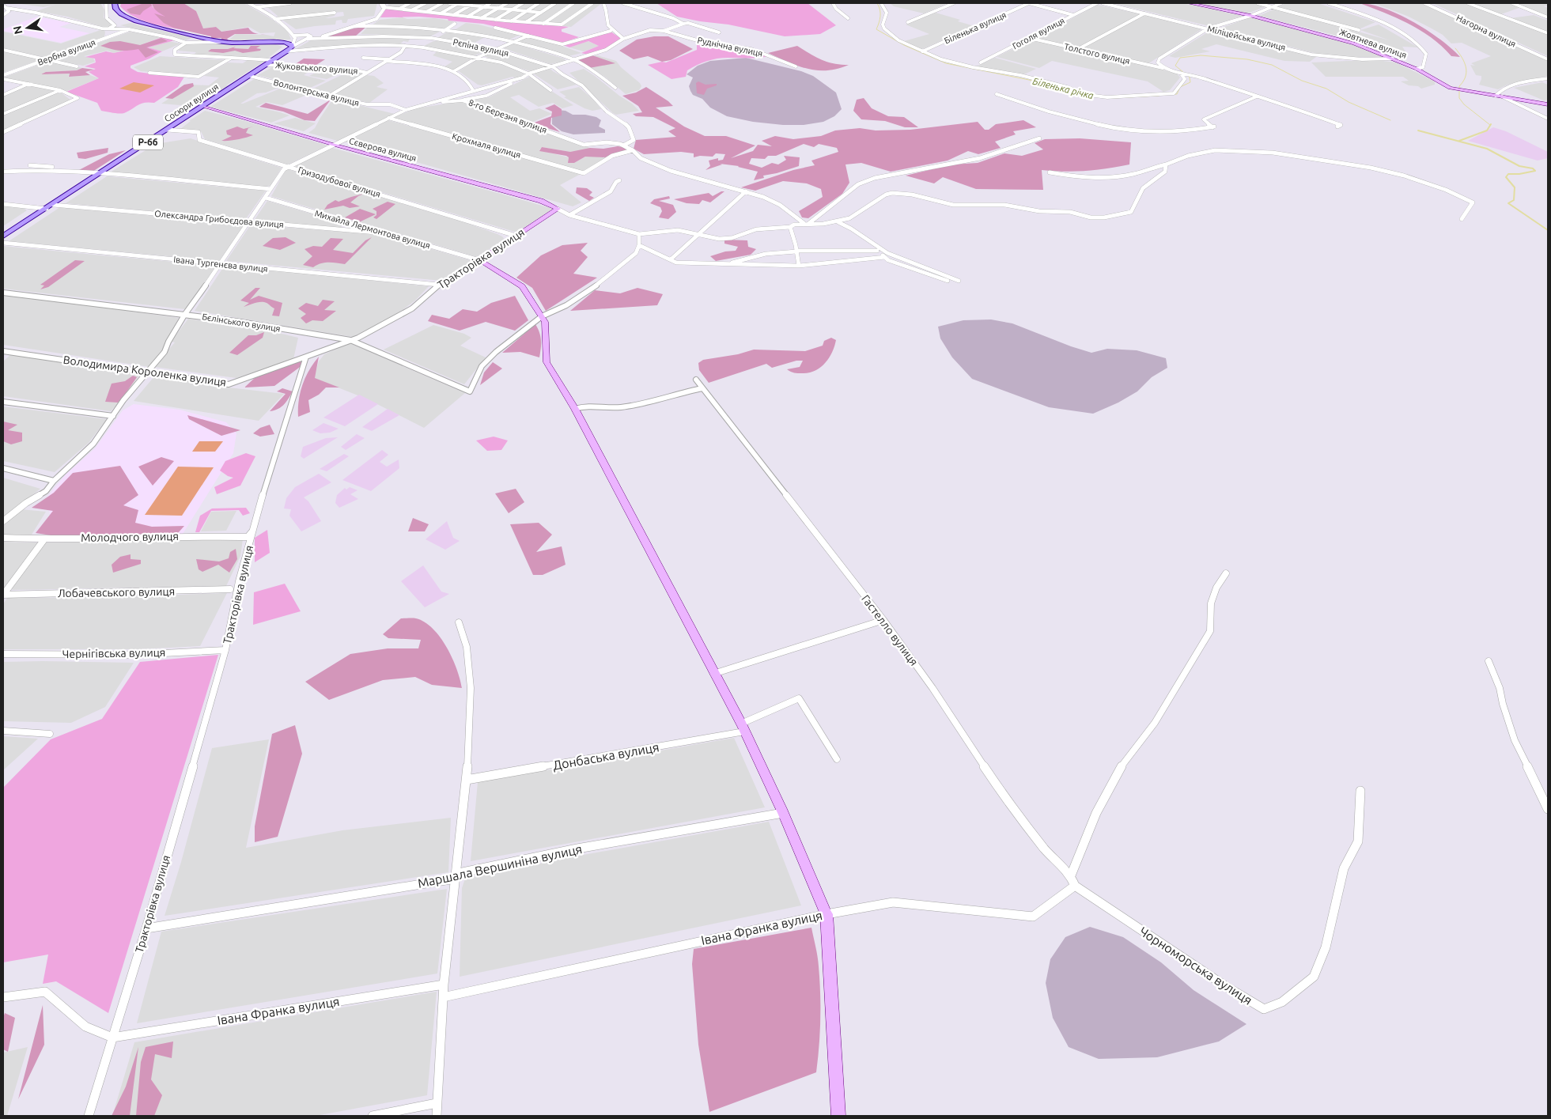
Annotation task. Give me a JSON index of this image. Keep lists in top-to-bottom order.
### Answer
{
  "streets": {
    "main road": [
      "Жовтнева вулиця",
      "Сосюри вулиця",
      "Р-66",
      "Сєверова вулиця",
      "Тракторівка вулиця"
    ],
    "street": [
      "Біленька вулиця",
      "Нагорна вулиця",
      "Гоголя вулиця",
      "Міліцейська вулиця",
      "Руднічна вулиця",
      "Рєпіна вулиця",
      "Вербна вулиця",
      "Толстого вулиця",
      "Жуковського вулиця",
      "Волонтерська вулиця",
      "8-го Березня вулиця",
      "Крохмаля вулиця",
      "Гризодубової вулиця",
      "Олександра Грибоєдова вулиця",
      "Михайла Лермонтова вулиця",
      "Івана Тургенєва вулиця",
      "Бєлінського вулиця",
      "Володимира Короленка вулиця",
      "Молодчого вулиця",
      "Лобачевського вулиця",
      "Гастелло вулиця",
      "Чернігівська вулиця",
      "Донбаська вулиця",
      "Маршала Вершиніна вулиця",
      "Івана Франка вулиця",
      "Чорноморська вулиця"
    ]
  },
  "crossings": [
    ["Біленька вулиця", "Гоголя вулиця"],
    ["Гоголя вулиця", "Толстого вулиця"],
    ["Міліцейська вулиця", "Жовтнева вулиця"],
    ["Руднічна вулиця", "Рєпіна вулиця"],
    ["Рєпіна вулиця", "8-го Березня вулиця"],
    ["Жуковського вулиця", "Сосюри вулиця"],
    ["Волонтерська вулиця", "Сосюри вулиця"],
    ["Сосюри вулиця", "Сєверова вулиця"],
    ["Сосюри вулиця", "Гризодубової вулиця"],
    ["Сосюри вулиця", "Олександра Грибоєдова вулиця"],
    ["Сєверова вулиця", "Тракторівка вулиця"],
    ["Гризодубової вулиця", "Тракторівка вулиця"],
    ["Олександра Грибоєдова вулиця", "Михайла Лермонтова вулиця"],
    ["Михайла Лермонтова вулиця", "Тракторівка вулиця"],
    ["Тракторівка вулиця", "Івана Тургенєва вулиця"],
    ["Тракторівка вулиця", "Бєлінського вулиця"],
    ["Тракторівка вулиця", "Володимира Короленка вулиця"],
    ["Тракторівка вулиця", "Молодчого вулиця"],
    ["Тракторівка вулиця", "Чернігівська вулиця"],
    ["Тракторівка вулиця", "Маршала Вершиніна вулиця"],
    ["Тракторівка вулиця", "Івана Франка вулиця"],
    ["Гастелло вулиця", "Івана Франка вулиця"],
    ["Гастелло вулиця", "Чорноморська вулиця"],
    ["Івана Франка вулиця", "Чорноморська вулиця"]
  ],
  "water": ["Біленька річка"],
  "north": "left"
}
